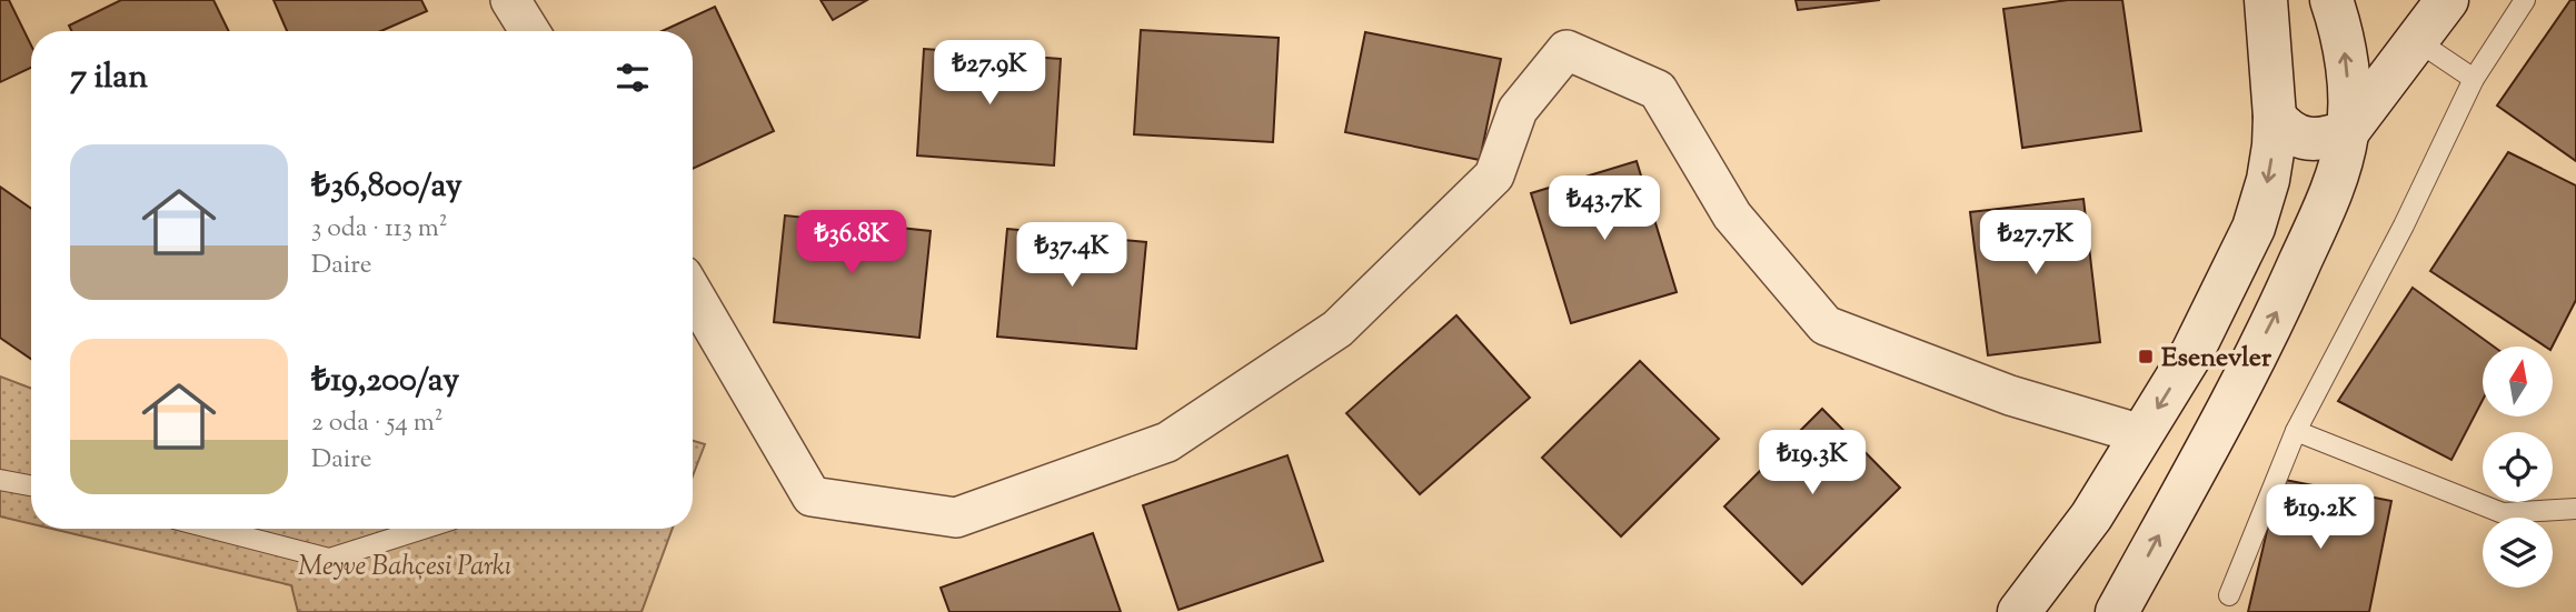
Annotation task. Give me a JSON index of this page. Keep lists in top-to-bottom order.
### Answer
{
  "parks": ["Meyve Bahçesi Parkı"],
  "places": {
    "transit": ["Esenevler"]
  },
  "north": "top",
  "page": {
    "heading": "7 ilan",
    "price": [
      "₺27.9K",
      "₺43.7K",
      "₺36.8K",
      "₺27.7K",
      "₺37.4K",
      "₺19.3K",
      "₺19.2K"
    ],
    "list": [
      {
        "name": "₺36,800/ay",
        "note": "3 oda · 113 m² · Daire"
      },
      {
        "name": "₺19,200/ay",
        "note": "2 oda · 54 m² · Daire"
      }
    ]
  }
}
